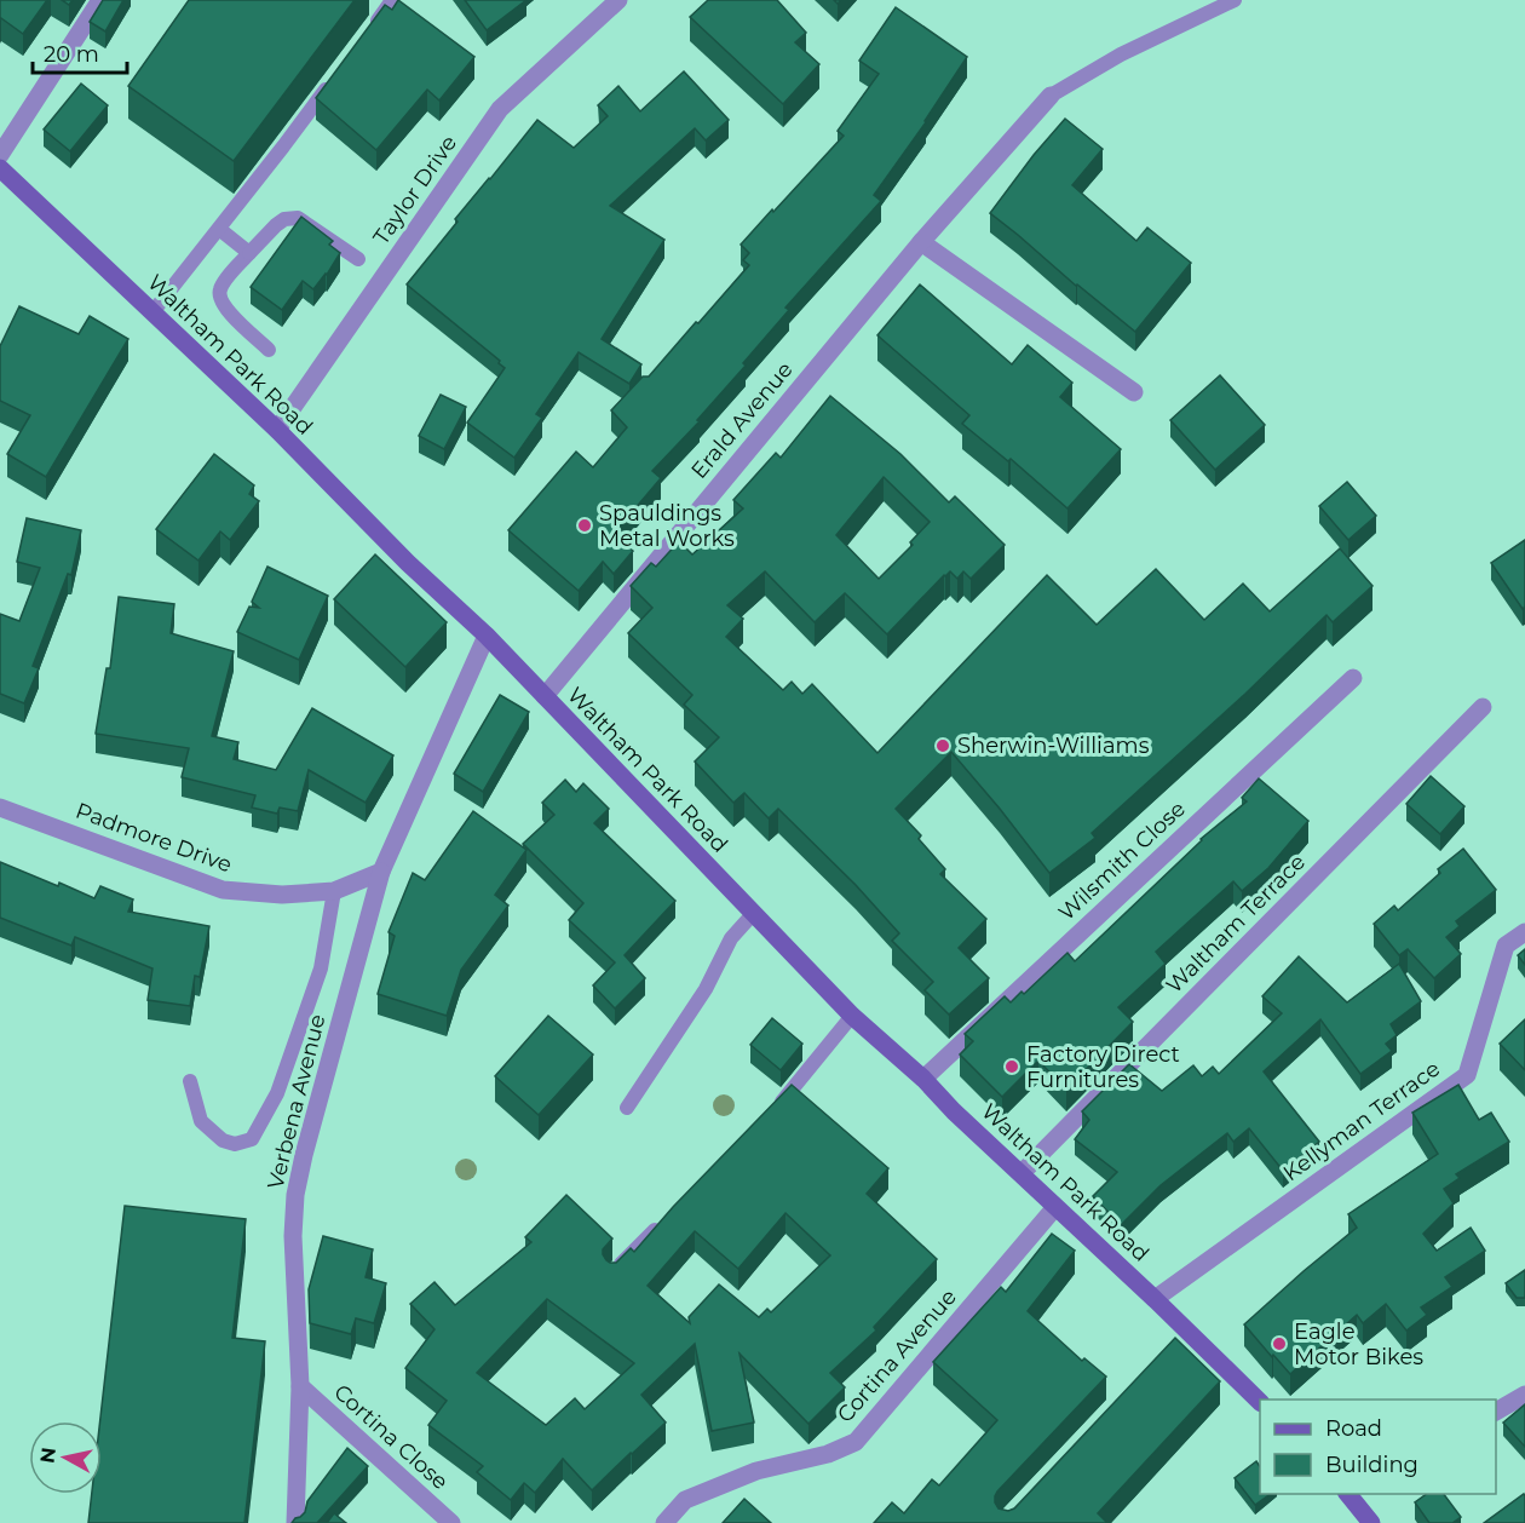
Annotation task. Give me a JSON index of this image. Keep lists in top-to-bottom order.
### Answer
{
  "streets": {
    "main road": ["Waltham Park Road"],
    "street": [
      "Taylor Drive",
      "Erald Avenue",
      "Padmore Drive",
      "Wilsmith Close",
      "Waltham Terrace",
      "Verbena Avenue",
      "Kellyman Terrace",
      "Cortina Avenue",
      "Cortina Close"
    ]
  },
  "crossings": [
    ["Taylor Drive", "Waltham Park Road"],
    ["Waltham Park Road", "Erald Avenue"],
    ["Waltham Park Road", "Wilsmith Close"],
    ["Waltham Park Road", "Waltham Terrace"],
    ["Waltham Park Road", "Kellyman Terrace"],
    ["Waltham Park Road", "Cortina Avenue"],
    ["Padmore Drive", "Verbena Avenue"],
    ["Verbena Avenue", "Cortina Close"]
  ],
  "places": [
    "Spauldings Metal Works",
    "Sherwin-Williams",
    "Factory Direct Furnitures",
    "Eagle Motor Bikes"
  ],
  "legend": ["Road", "Building"],
  "scale_bar": "20 m",
  "north": "left"
}
